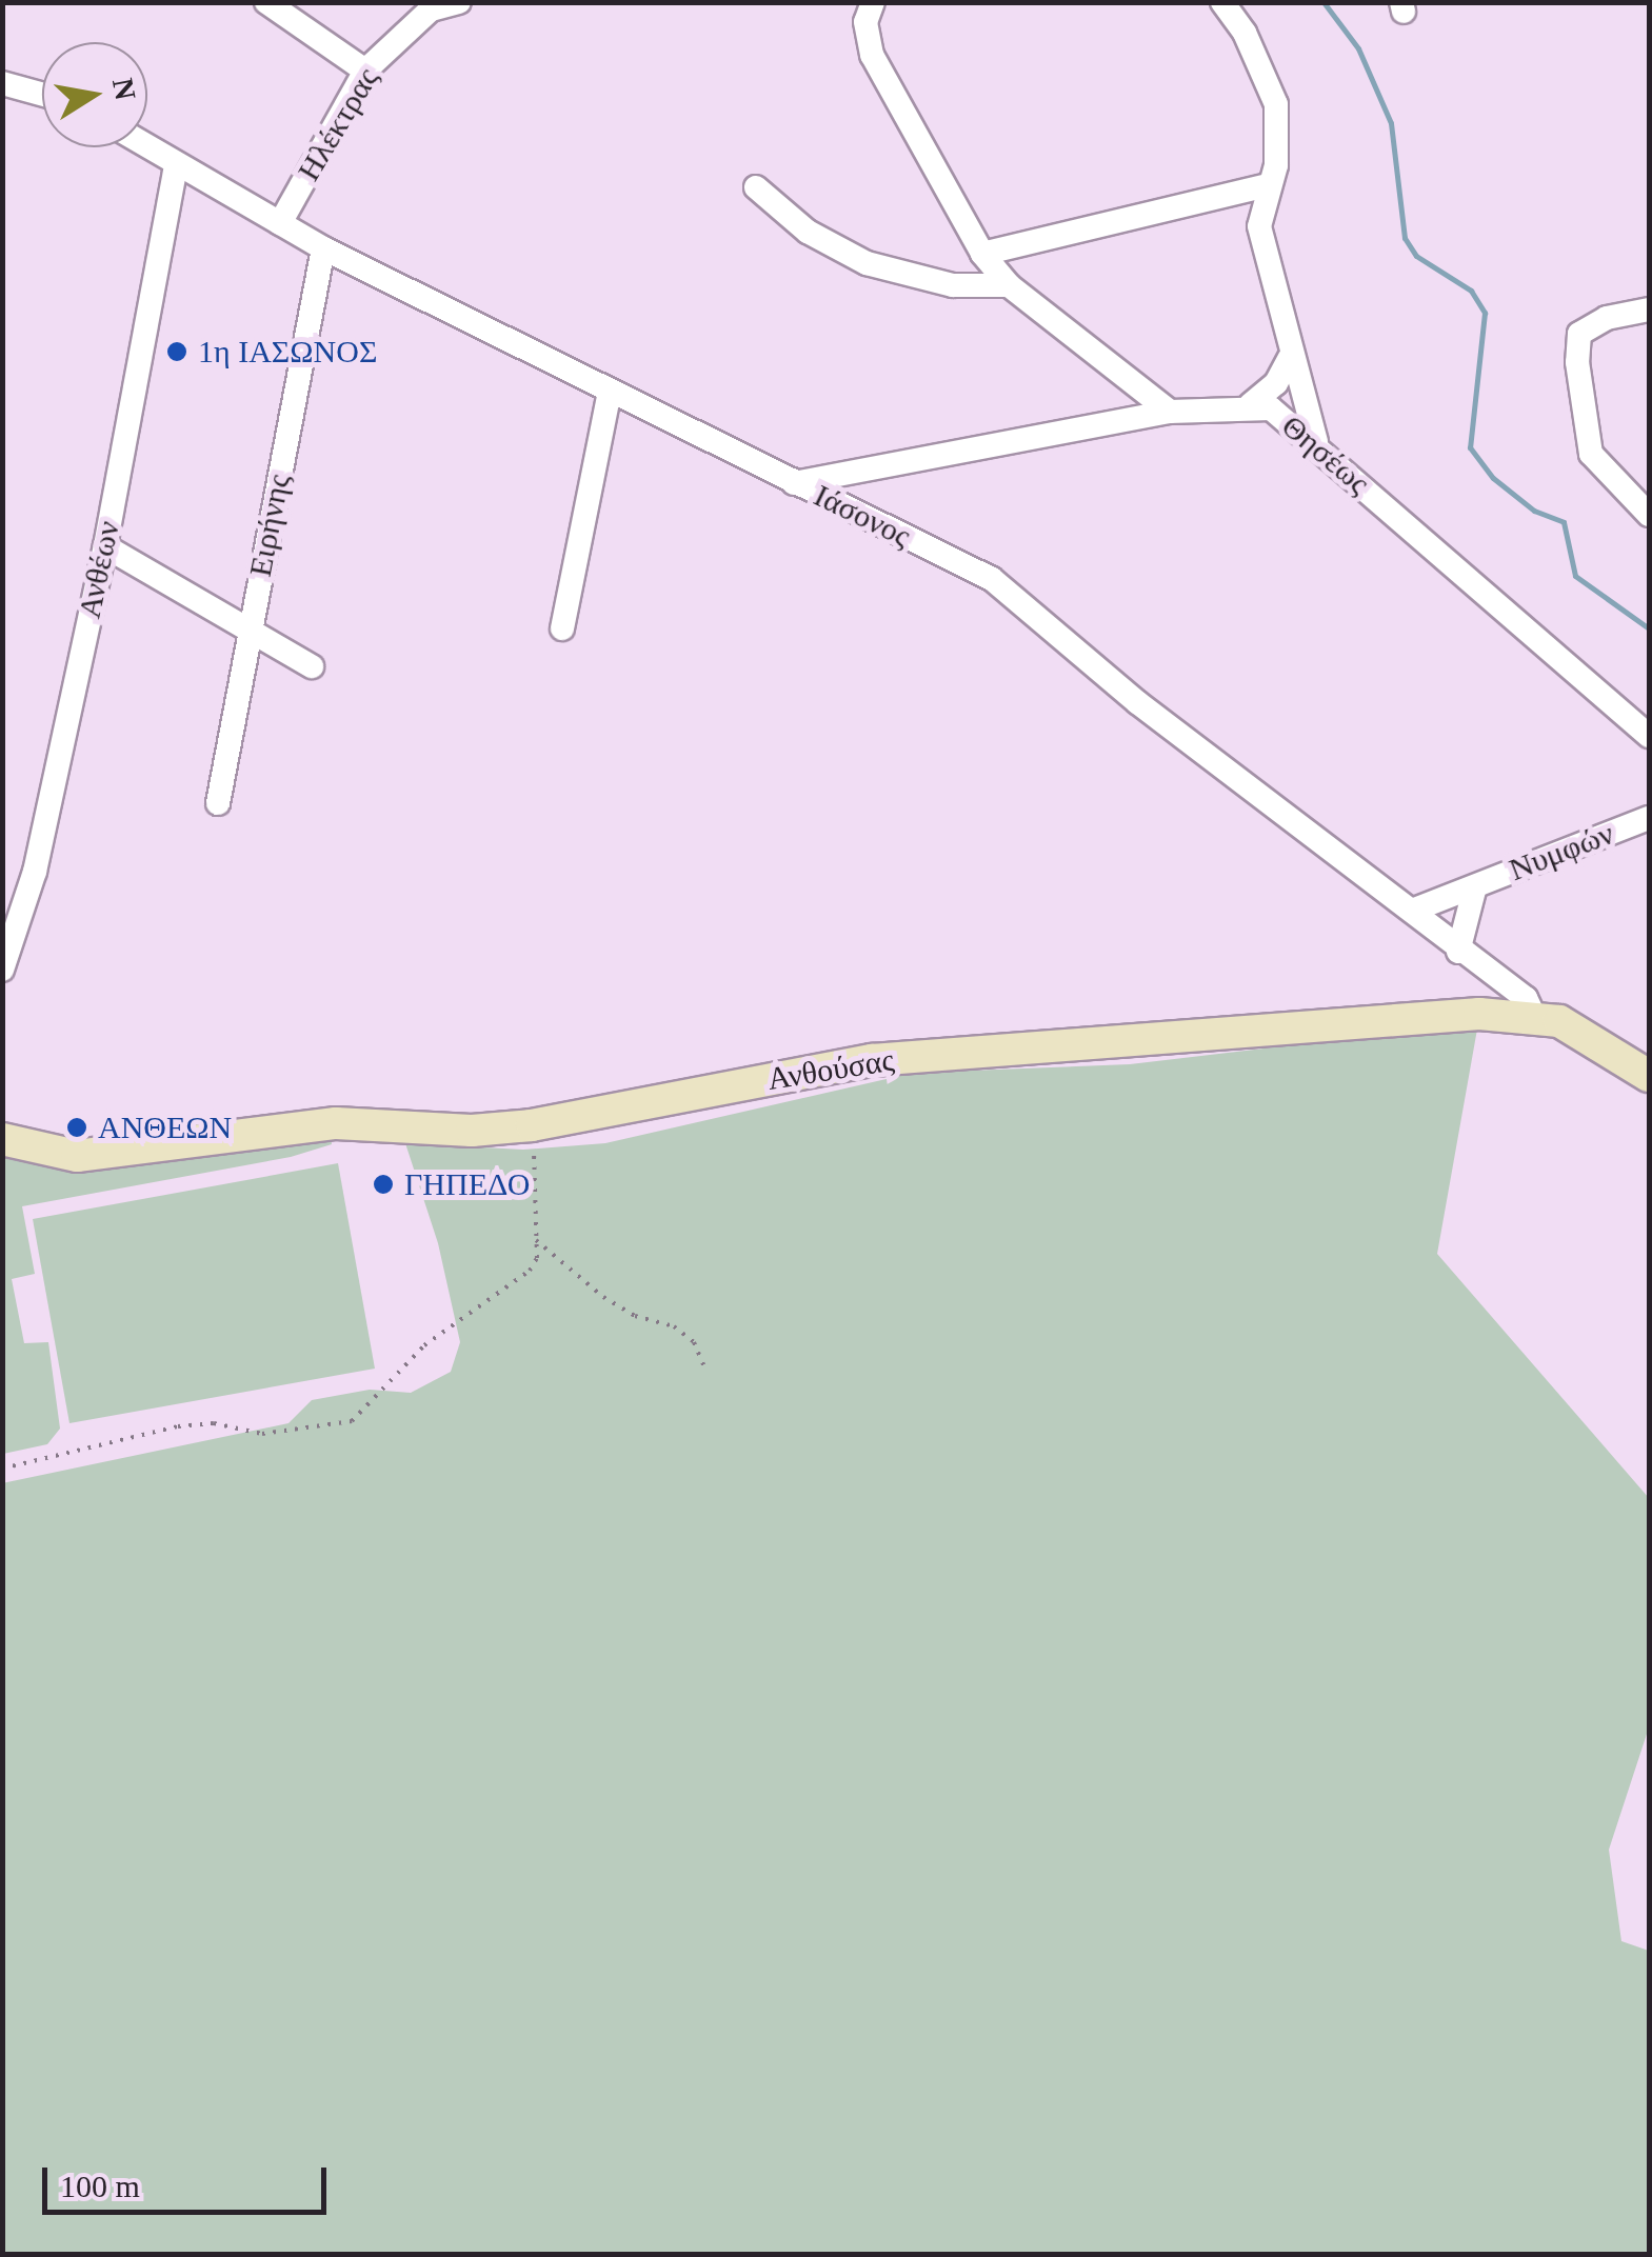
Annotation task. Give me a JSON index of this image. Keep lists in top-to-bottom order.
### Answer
{
  "streets": {
    "street": [
      "Ηλέκτρας",
      "Θησέως",
      "Ιάσονος",
      "Ειρήνης",
      "Ανθέων",
      "Νυμφών",
      "Ανθούσας"
    ]
  },
  "crossings": [
    ["Ηλέκτρας", "Ιάσονος"],
    ["Θησέως", "Ιάσονος"],
    ["Ιάσονος", "Ειρήνης"],
    ["Ιάσονος", "Ανθέων"],
    ["Ιάσονος", "Νυμφών"],
    ["Ιάσονος", "Ανθούσας"]
  ],
  "places": ["1η ΙΑΣΩΝΟΣ", "ΑΝΘΕΩΝ", "ΓΗΠΕΔΟ"],
  "scale_bar": "100 m",
  "north": "right"
}
